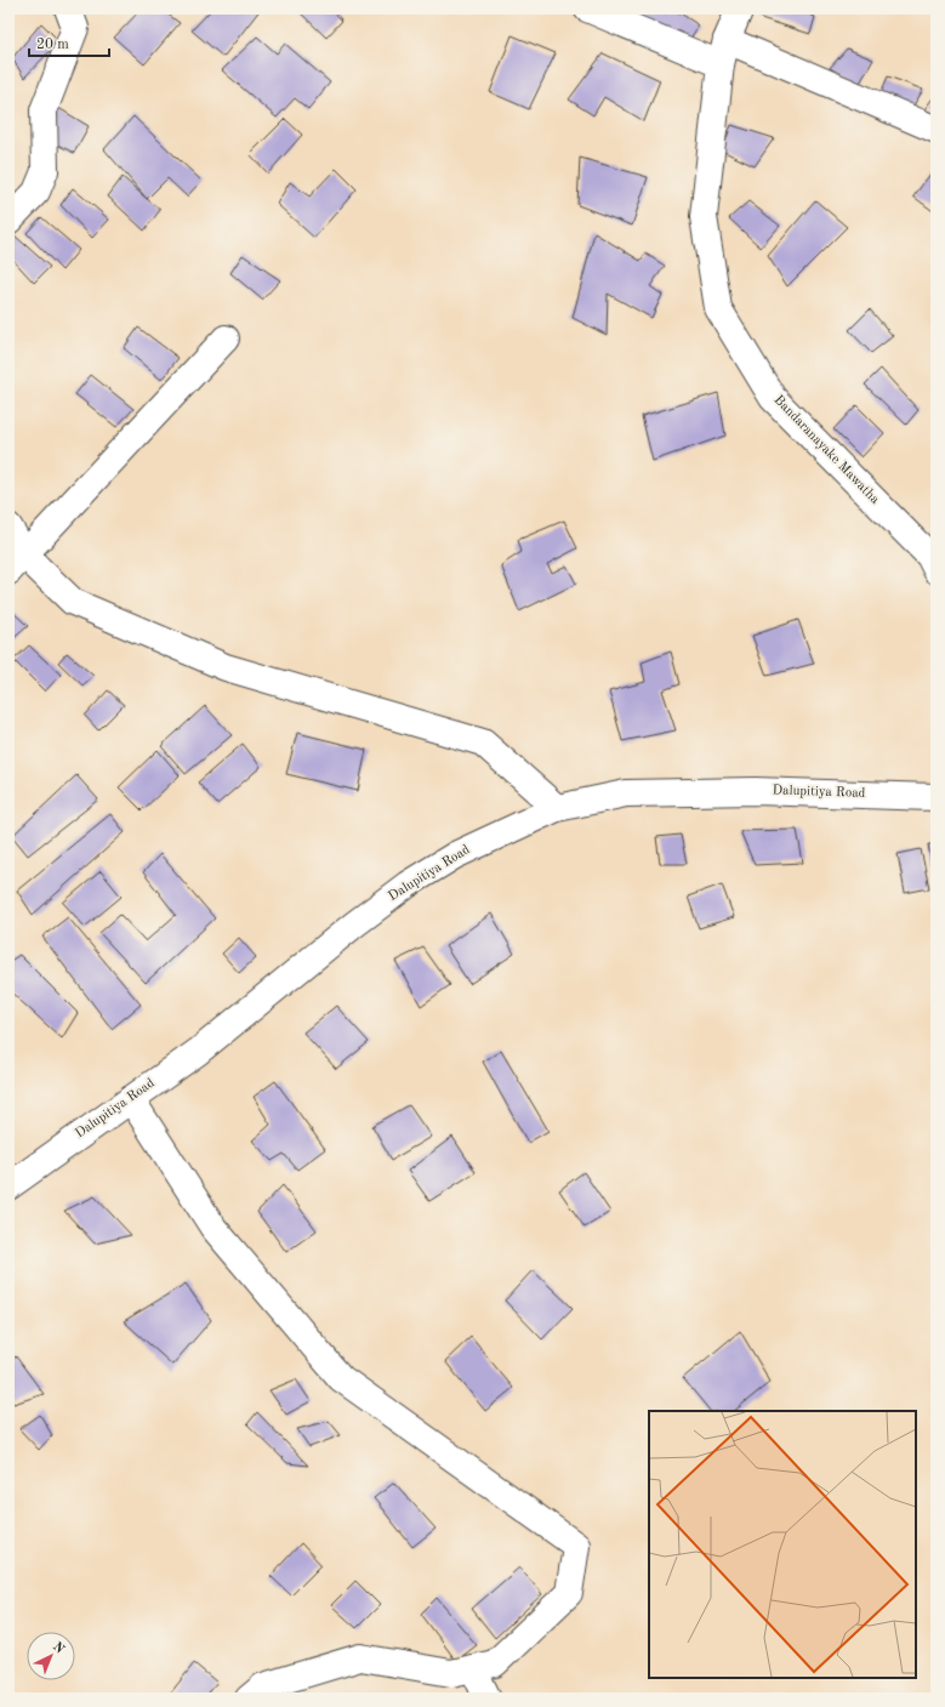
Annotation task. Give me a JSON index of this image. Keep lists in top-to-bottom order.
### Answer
{
  "streets": {
    "street": ["Bandaranayake Mawatha", "Dalupitiya Road"]
  },
  "scale_bar": "20 m",
  "north": "top right"
}
